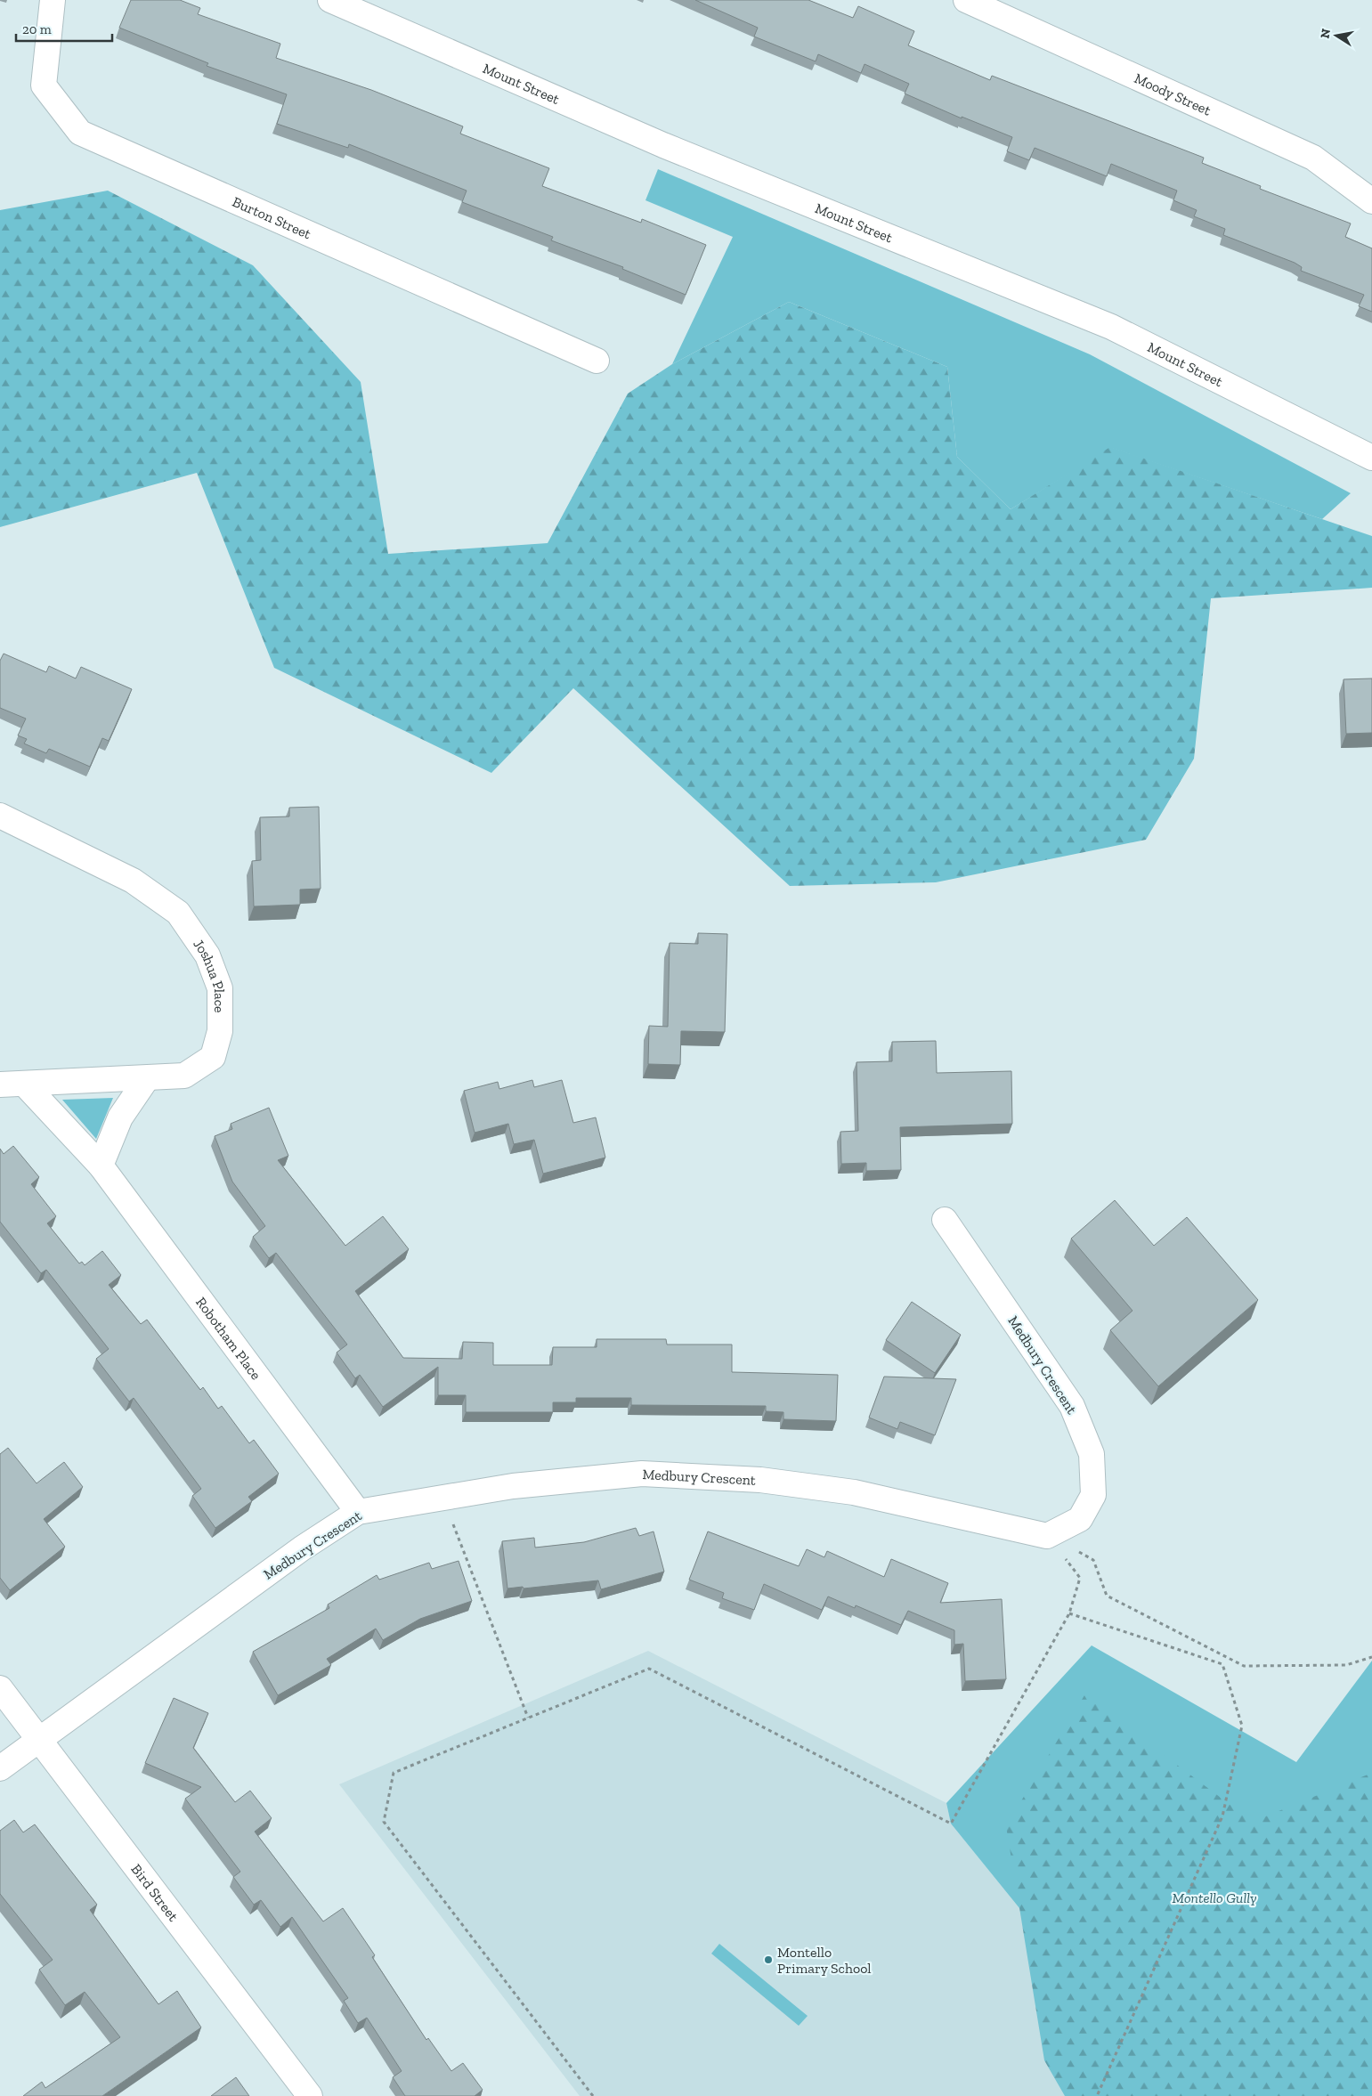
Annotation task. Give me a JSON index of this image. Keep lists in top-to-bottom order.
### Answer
{
  "streets": {
    "main road": [
      "Mount Street",
      "Moody Street",
      "Burton Street",
      "Joshua Place",
      "Robotham Place",
      "Medbury Crescent",
      "Bird Street"
    ]
  },
  "crossings": [
    ["Joshua Place", "Robotham Place"],
    ["Robotham Place", "Medbury Crescent"],
    ["Medbury Crescent", "Bird Street"]
  ],
  "parks": ["Montello Gully"],
  "places": ["Montello Primary School"],
  "scale_bar": "20 m",
  "north": "left"
}
